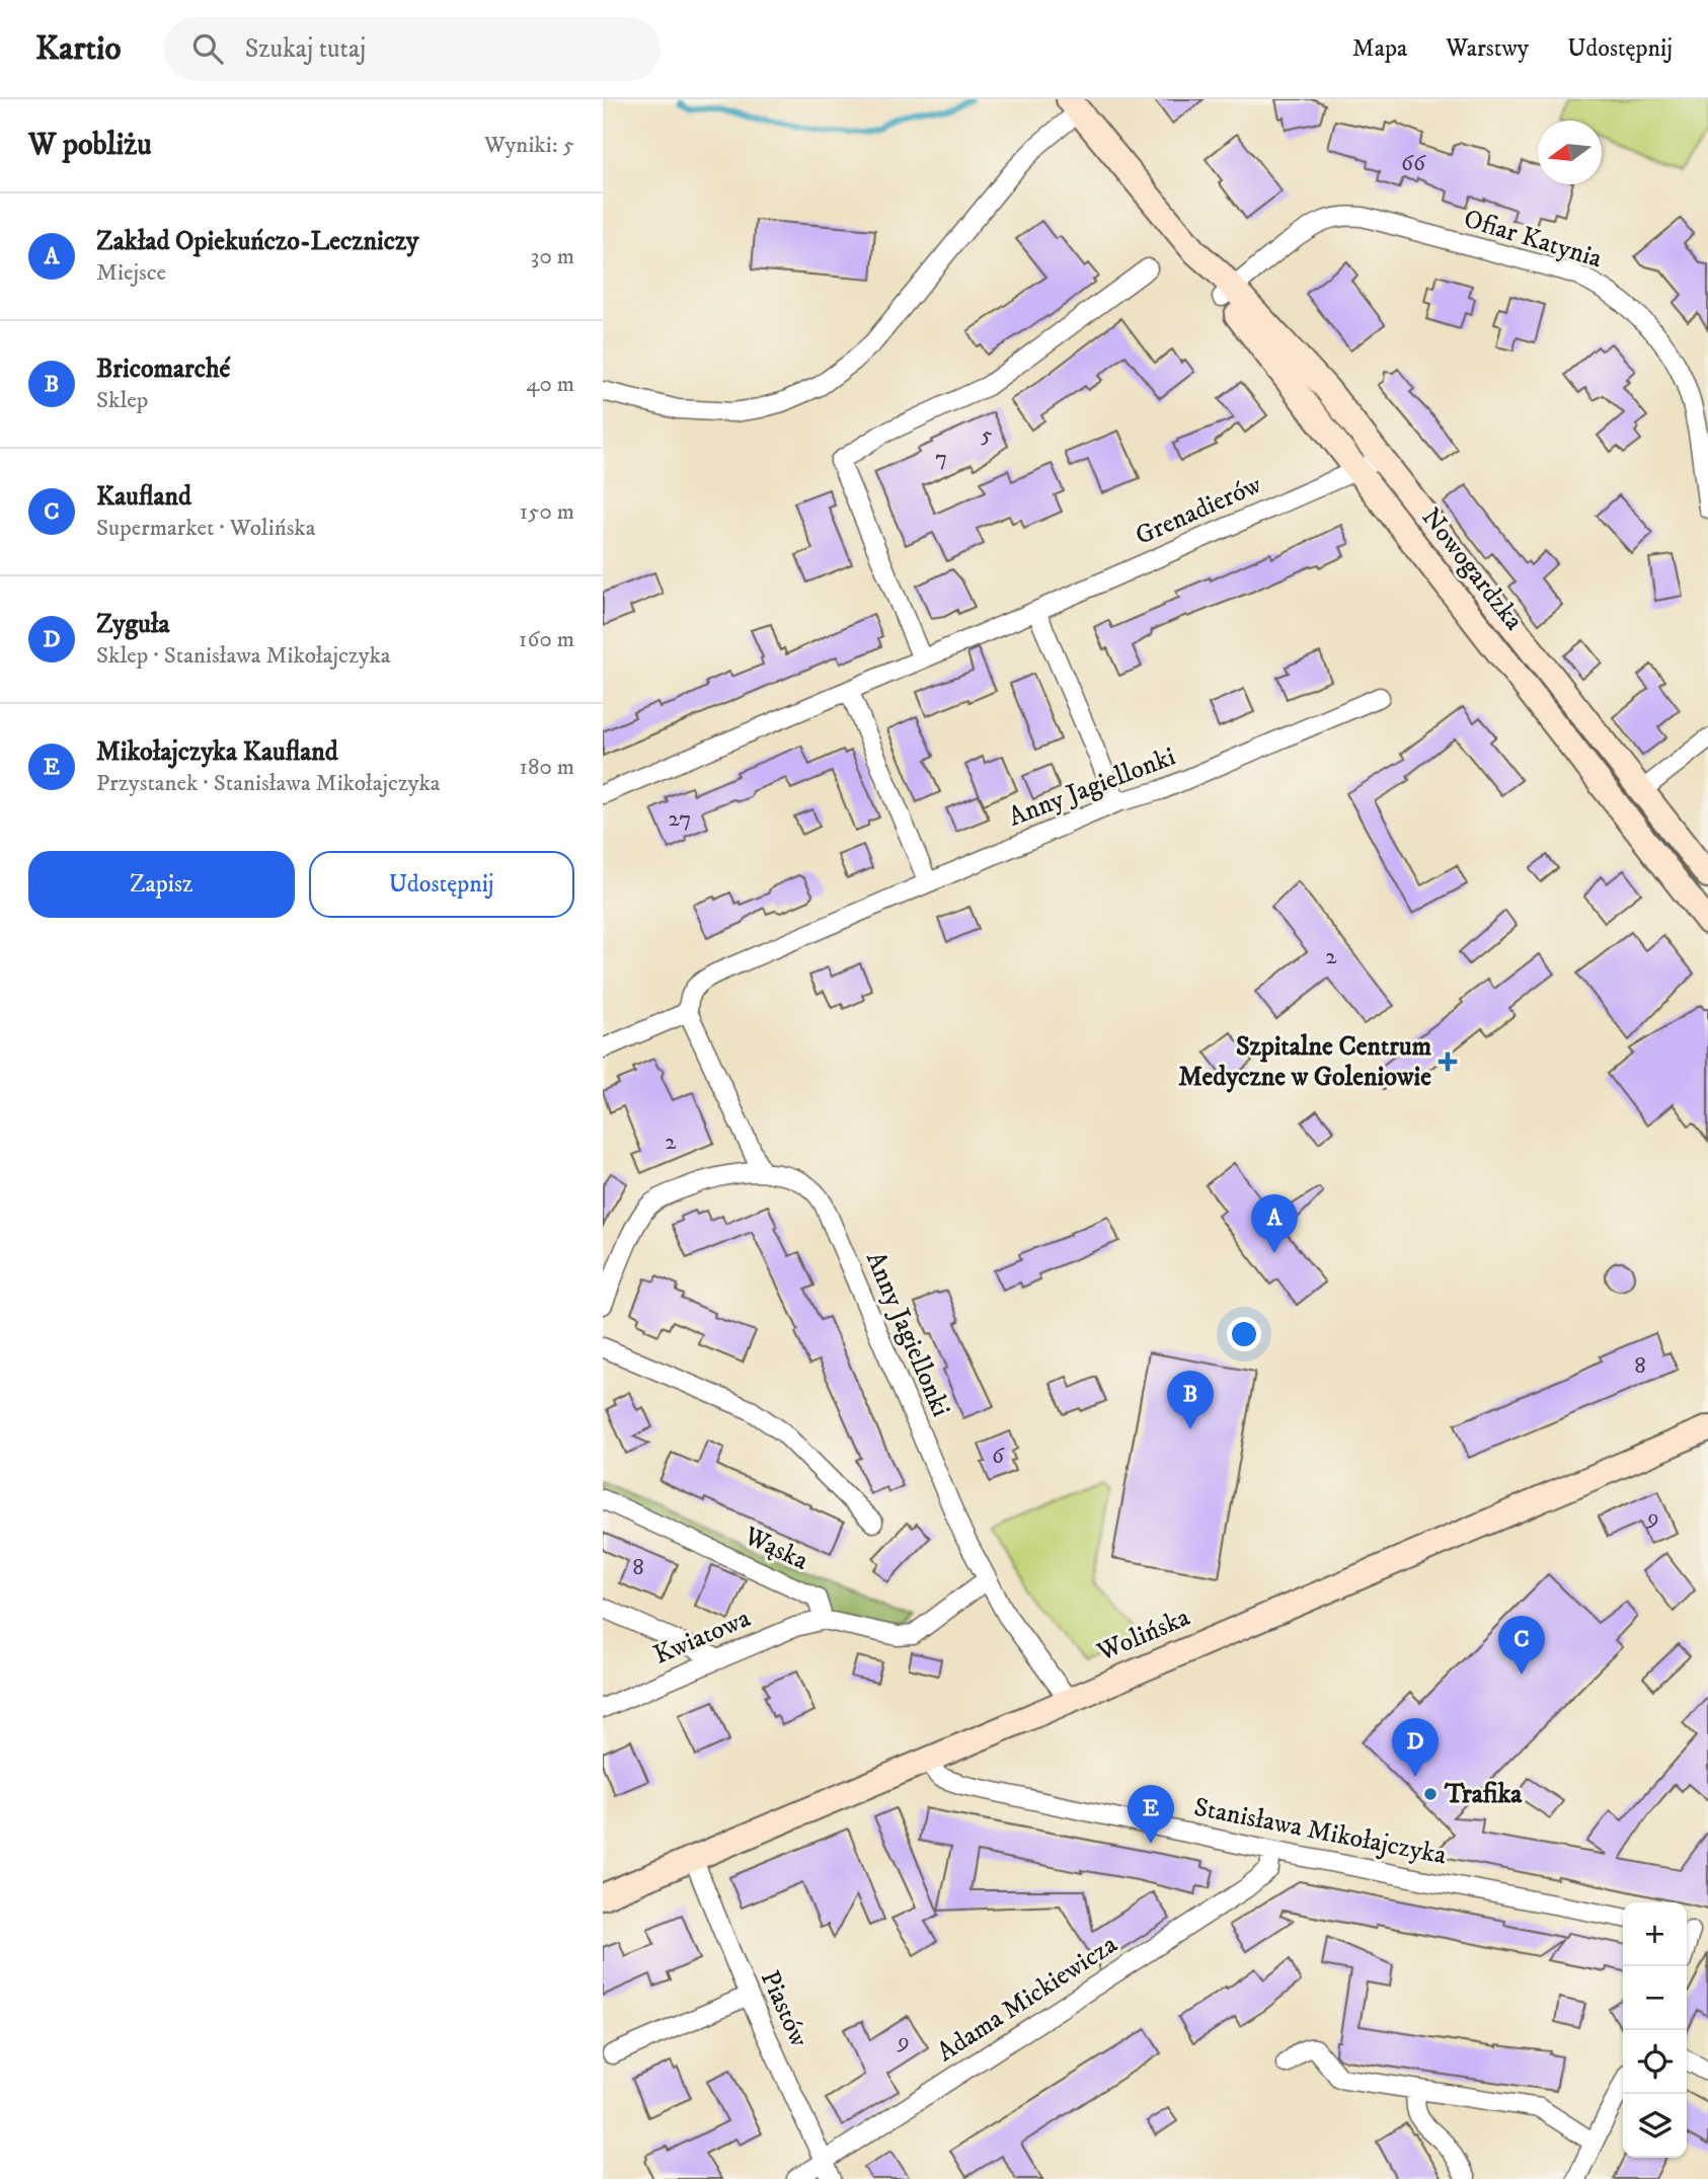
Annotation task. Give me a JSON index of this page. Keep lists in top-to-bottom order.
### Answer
{
  "streets": {
    "street": [
      "Ofiar Katynia",
      "Grenadierów",
      "Nowogardzka",
      "Anny Jagiellonki",
      "Wąska",
      "Wolińska",
      "Kwiatowa",
      "Stanisława Mikołajczyka",
      "Adama Mickiewicza",
      "Piastów"
    ]
  },
  "crossings": [
    ["Ofiar Katynia", "Nowogardzka"],
    ["Grenadierów", "Nowogardzka"],
    ["Anny Jagiellonki", "Wolińska"],
    ["Wąska", "Kwiatowa"],
    ["Wolińska", "Stanisława Mikołajczyka"],
    ["Wolińska", "Piastów"],
    ["Stanisława Mikołajczyka", "Adama Mickiewicza"],
    ["Adama Mickiewicza", "Piastów"]
  ],
  "places": {
    "health": ["Szpitalne Centrum Medyczne w Goleniowie"],
    "other": ["Trafika"]
  },
  "house_numbers": [
    "66",
    "5",
    "7",
    "27",
    "2",
    "2",
    "8",
    "6",
    "9",
    "8",
    "9"
  ],
  "north": "left",
  "page": {
    "header": "Kartio",
    "search": "Szukaj tutaj",
    "nav": ["Mapa", "Warstwy", "Udostępnij"],
    "heading": ["W pobliżu", "Wyniki: 5"],
    "list": [
      {
        "mark": "A",
        "name": "Zakład Opiekuńczo-Leczniczy",
        "note": "Miejsce",
        "value": "30 m"
      },
      {
        "mark": "B",
        "name": "Bricomarché",
        "note": "Sklep",
        "value": "40 m"
      },
      {
        "mark": "C",
        "name": "Kaufland",
        "note": "Supermarket · Wolińska",
        "value": "150 m"
      },
      {
        "mark": "D",
        "name": "Zyguła",
        "note": "Sklep · Stanisława Mikołajczyka",
        "value": "160 m"
      },
      {
        "mark": "E",
        "name": "Mikołajczyka Kaufland",
        "note": "Przystanek · Stanisława Mikołajczyka",
        "value": "180 m"
      }
    ],
    "buttons": ["Zapisz", "Udostępnij"],
    "pins": [
      "A",
      "B",
      "C",
      "D",
      "E"
    ],
    "map_buttons": ["+", "−"]
  }
}
